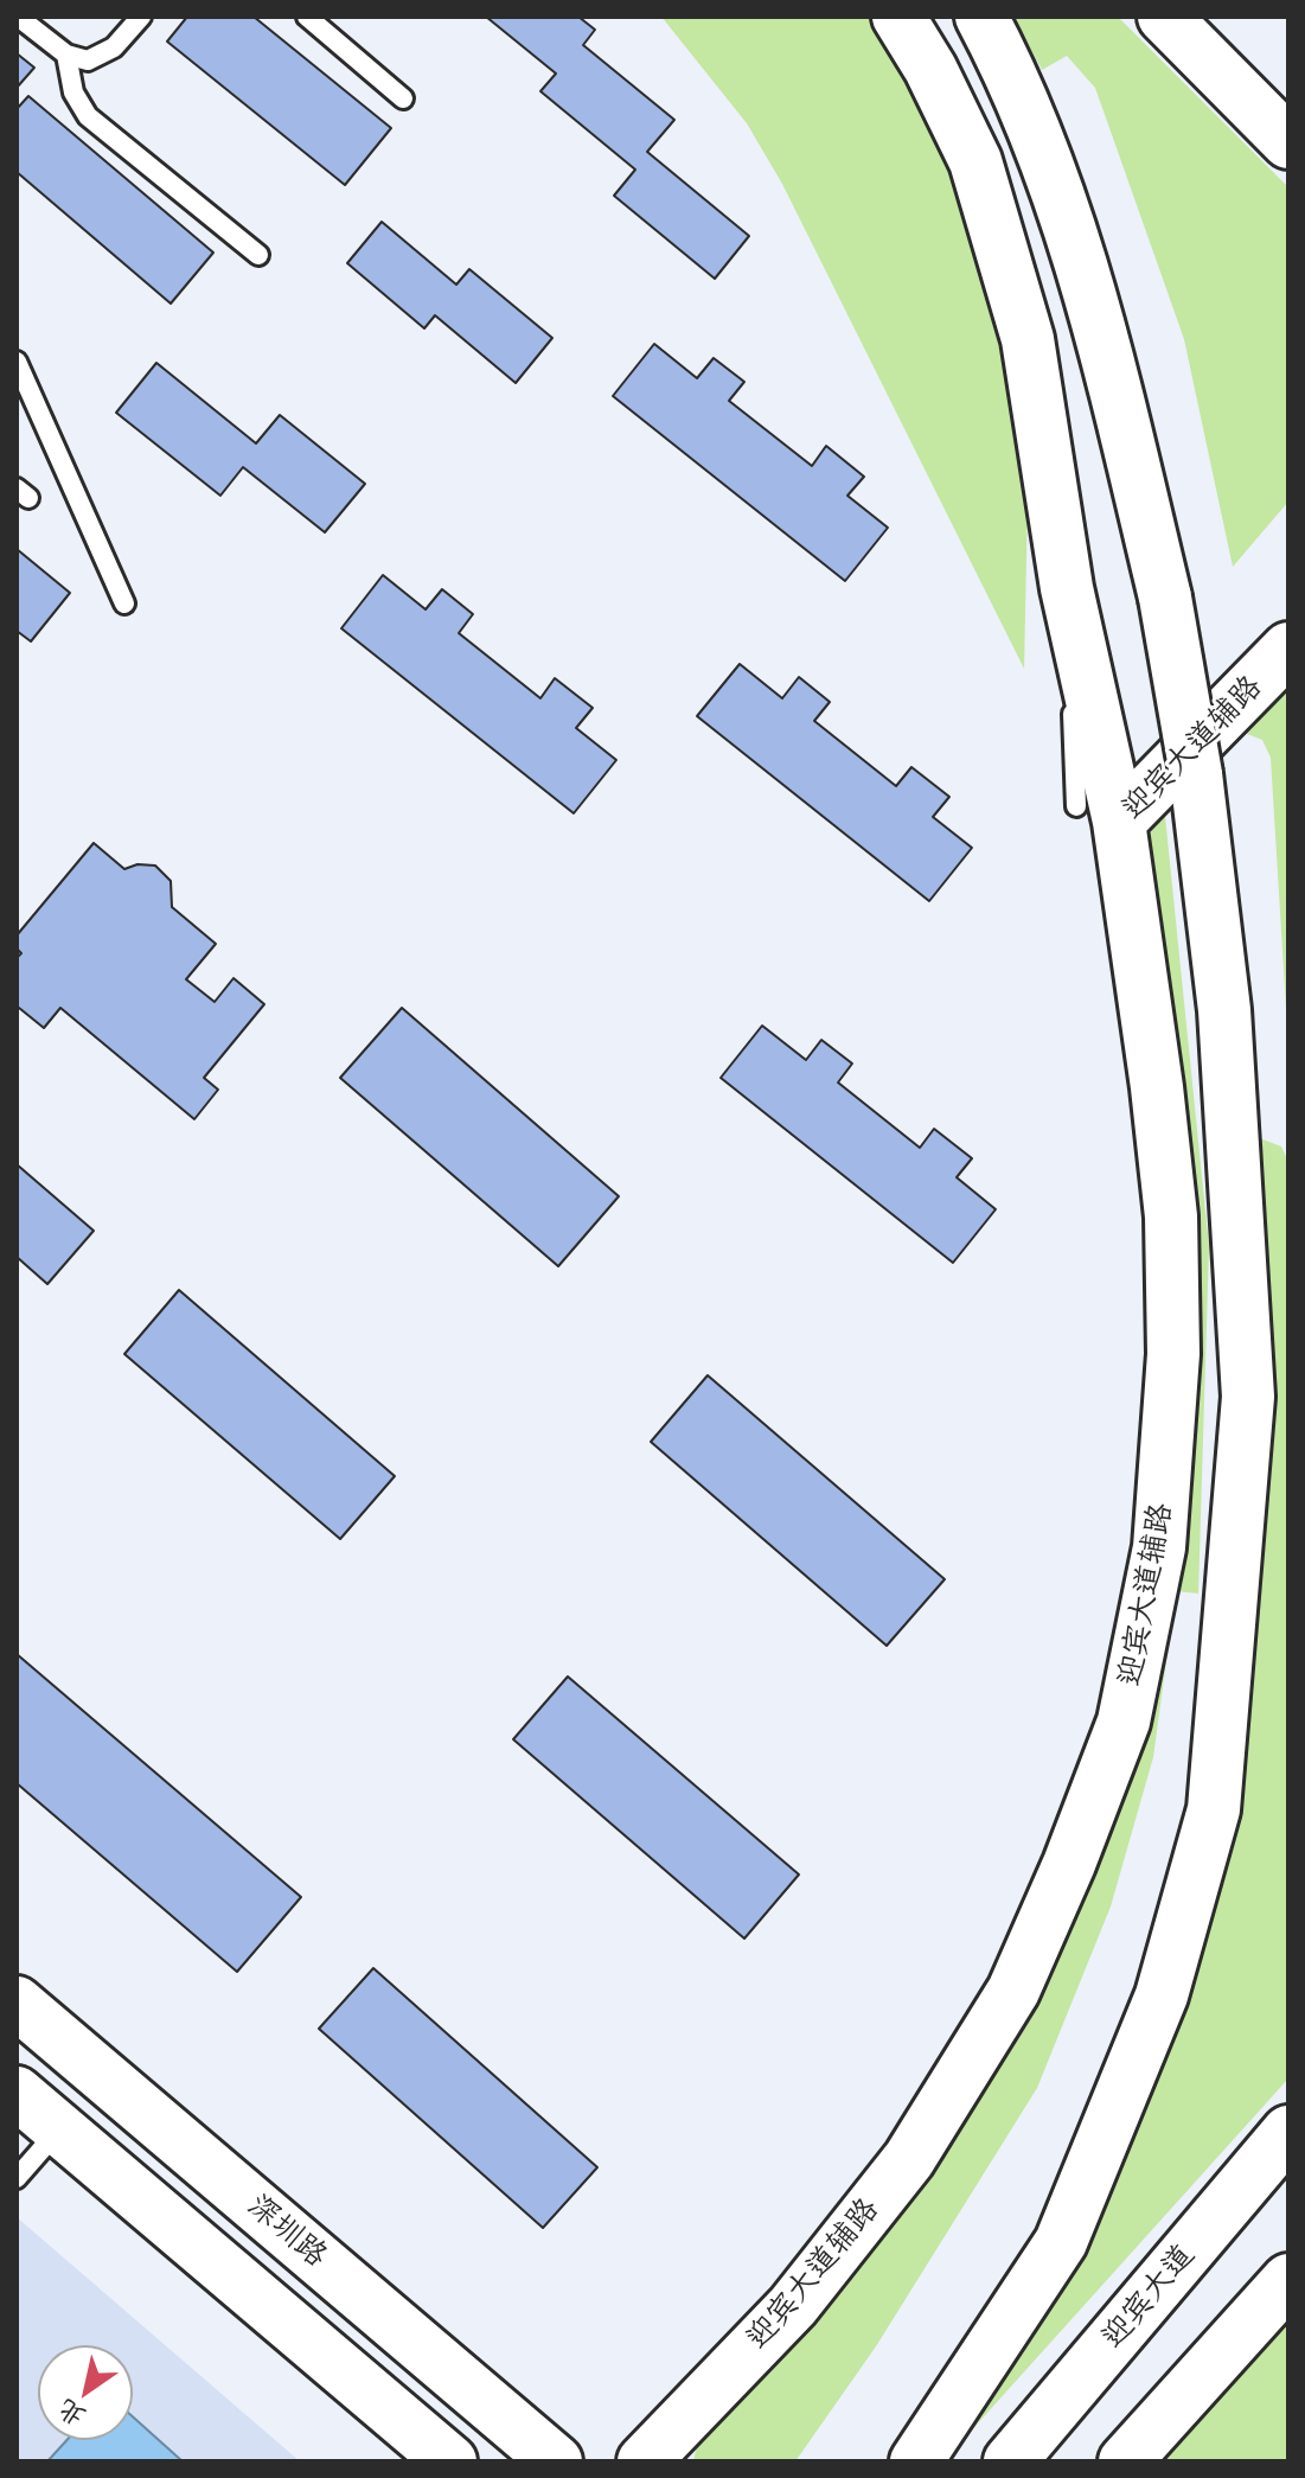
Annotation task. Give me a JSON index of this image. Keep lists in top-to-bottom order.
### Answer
{
  "streets": {
    "main road": ["迎宾大道辅路", "深圳路", "迎宾大道"]
  },
  "north": "bottom left"
}
